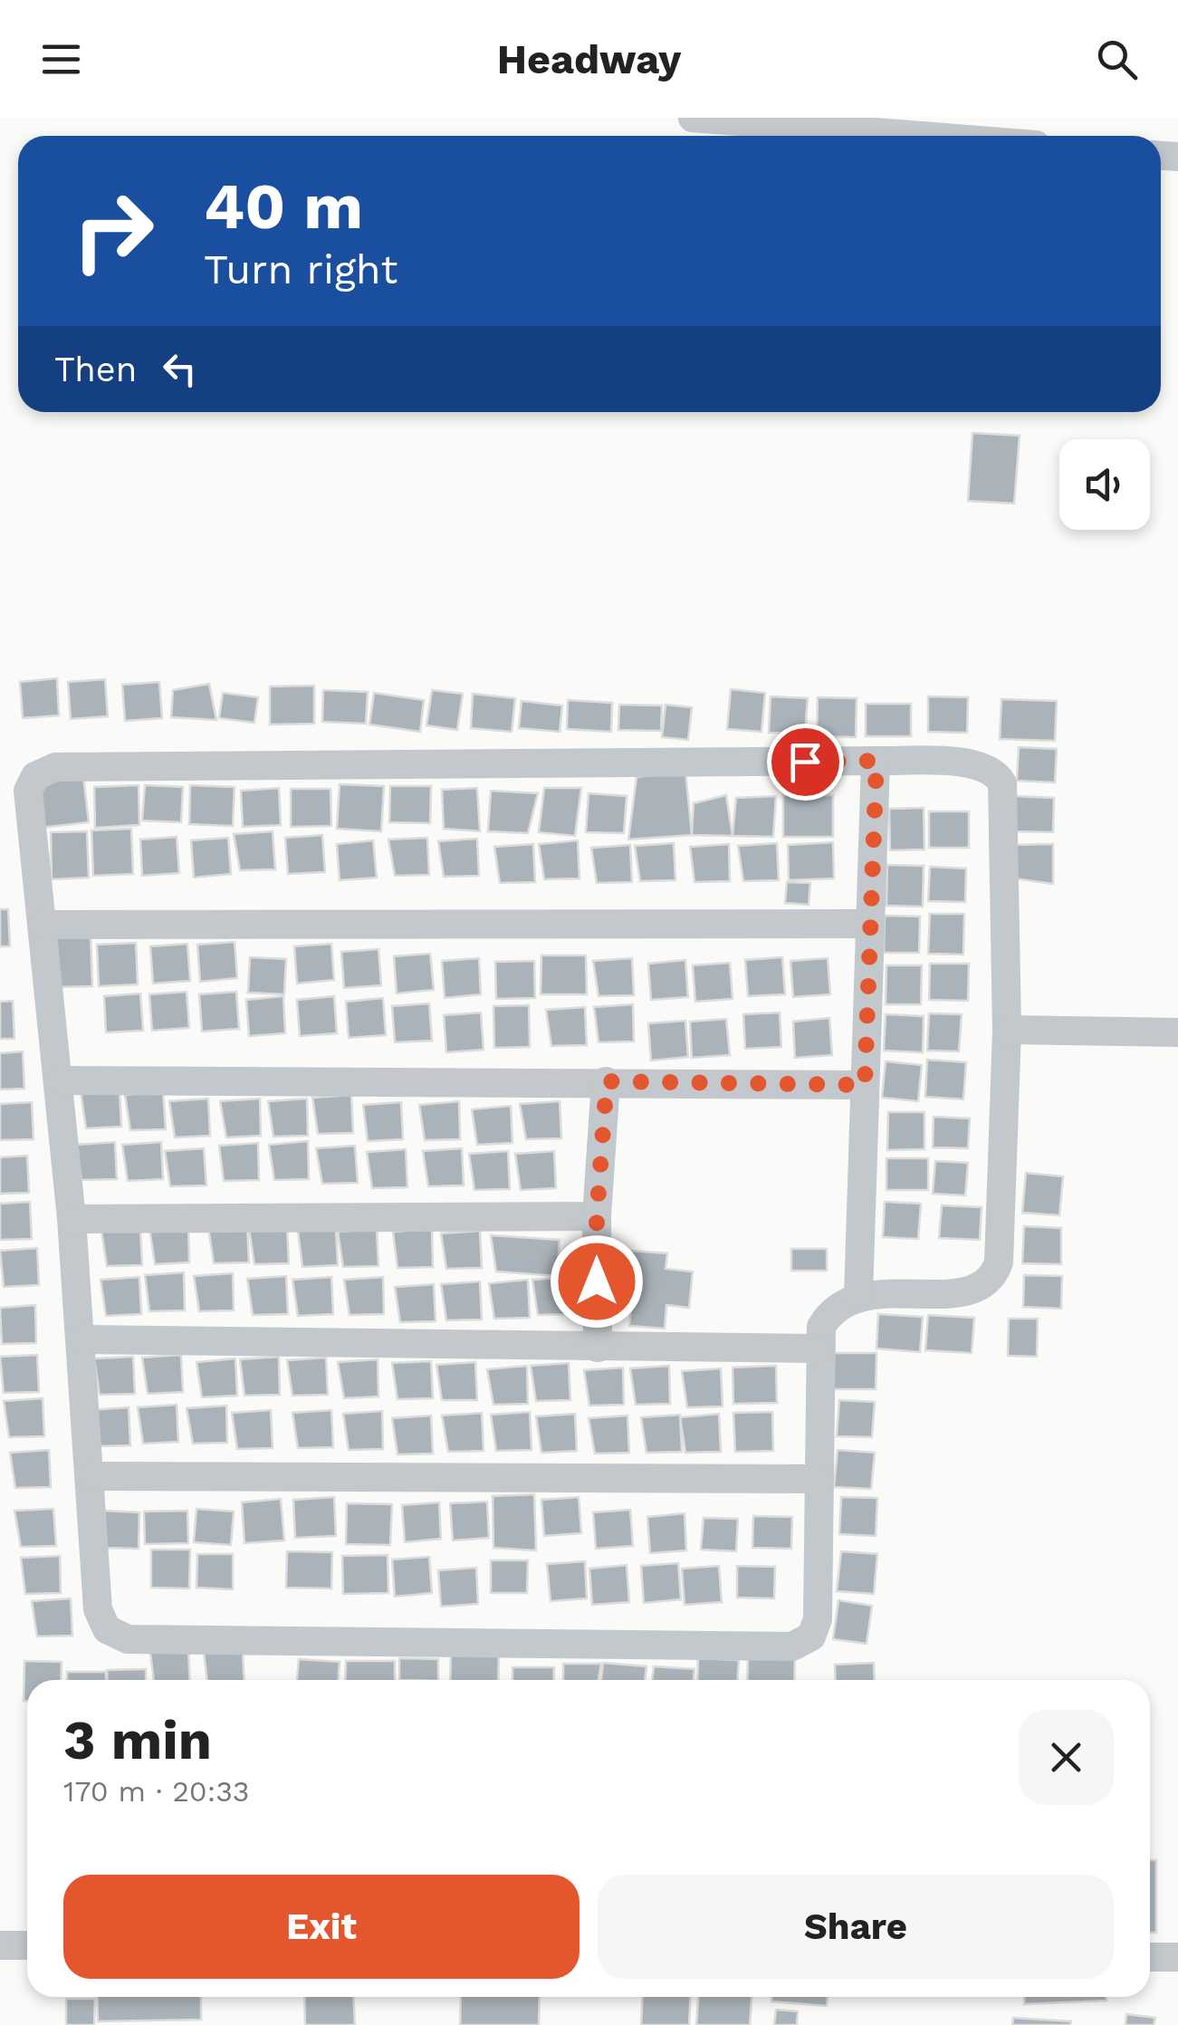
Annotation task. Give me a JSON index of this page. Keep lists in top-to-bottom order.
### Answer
{
  "page": {
    "header": "Headway",
    "turn": ["40 m", "Turn right"],
    "then": "Then",
    "heading": ["3 min", "170 m · 20:33"],
    "buttons": ["Exit", "Share"]
  }
}
